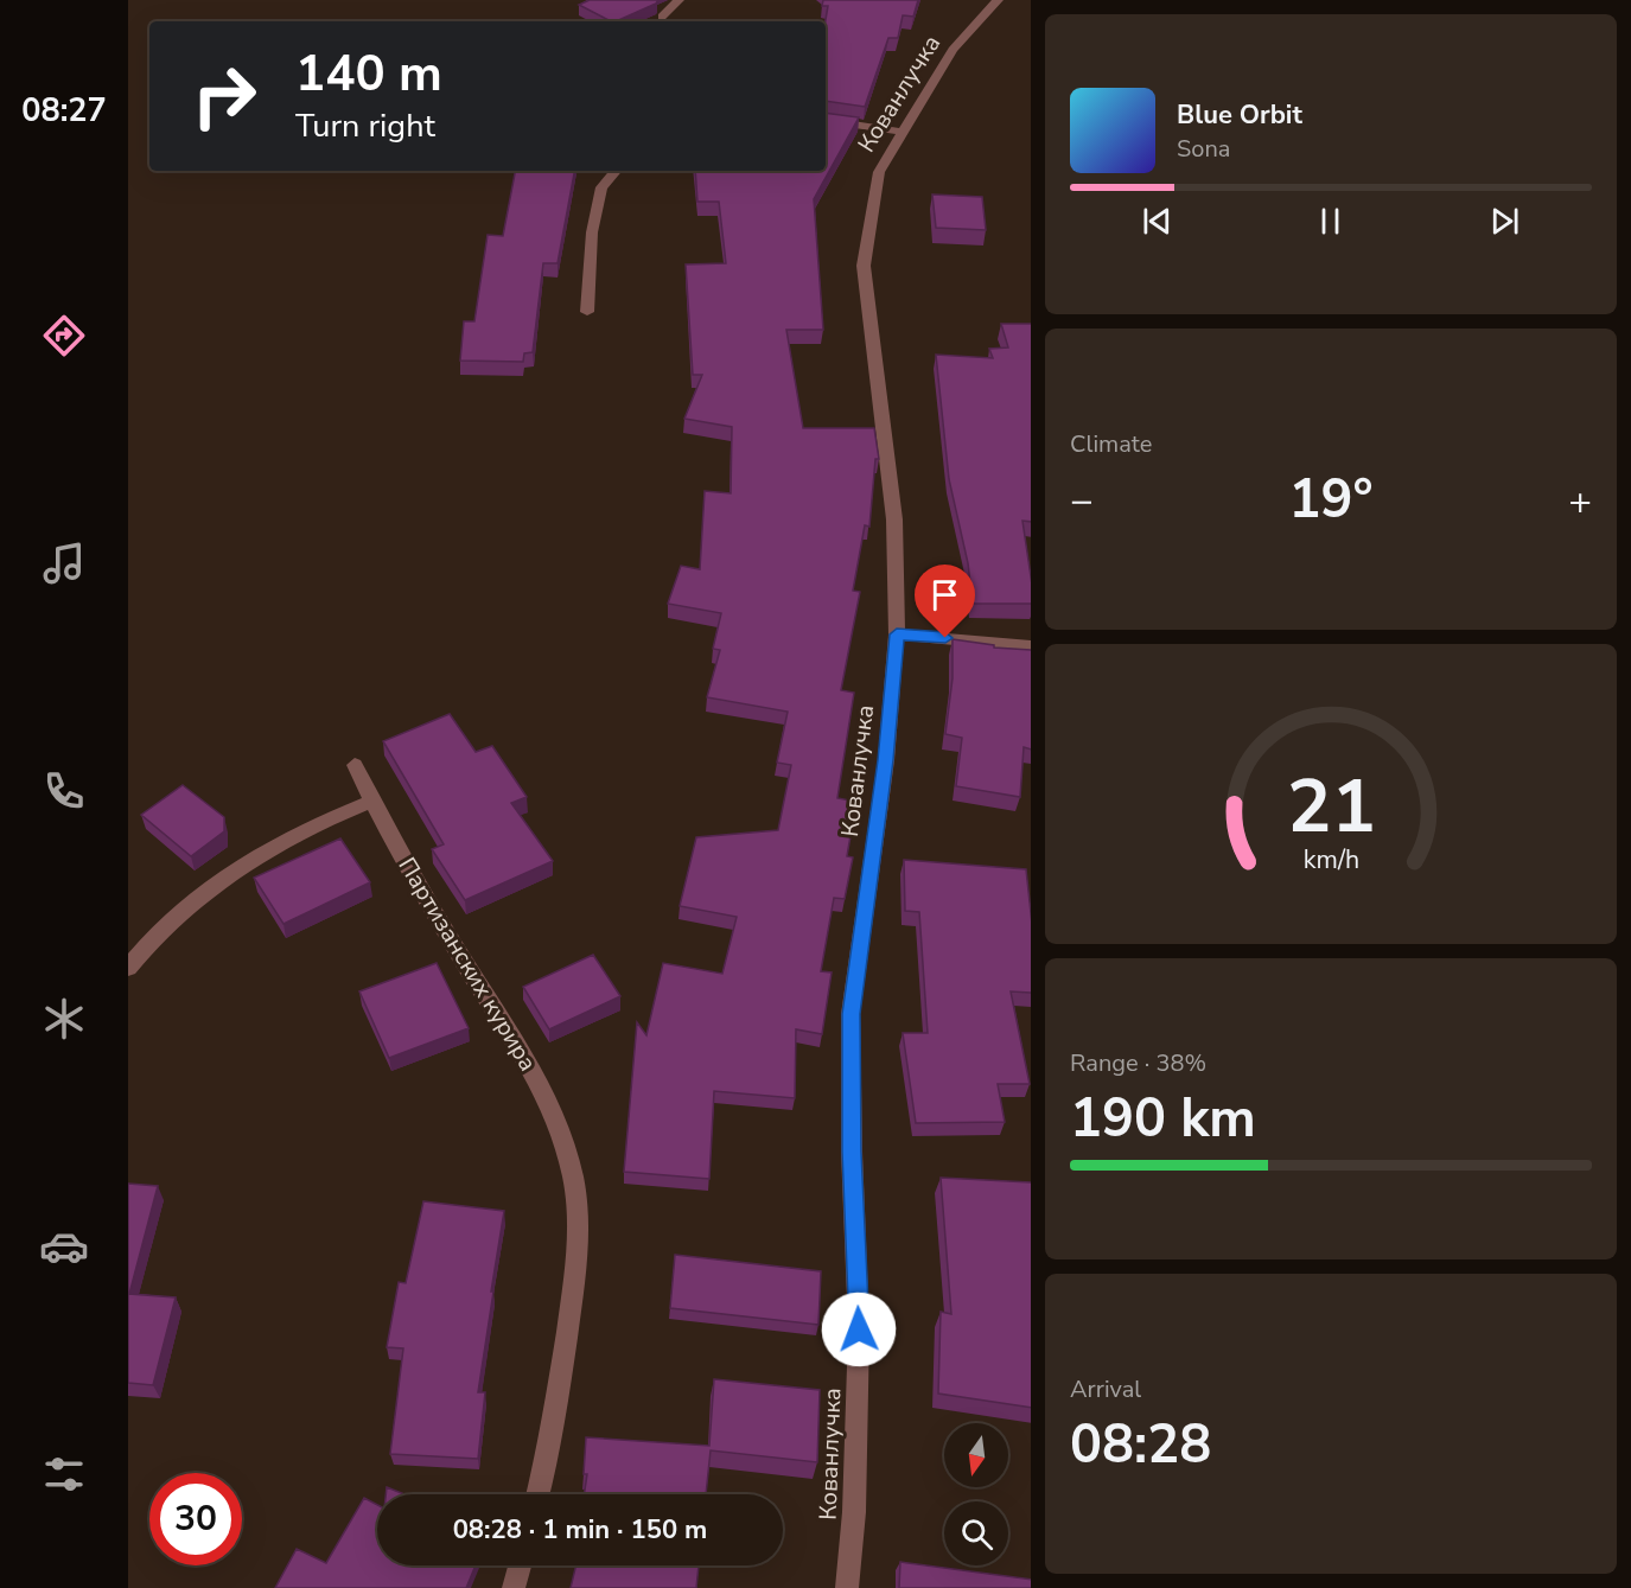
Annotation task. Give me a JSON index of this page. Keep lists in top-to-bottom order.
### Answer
{
  "streets": {
    "street": ["Кованлучка", "Партизанских курира"]
  },
  "north": "bottom",
  "page": {
    "tabs": "08:27",
    "turn": ["140 m", "Turn right"],
    "song": ["Blue Orbit", "Sona"],
    "tile": [
      "Climate",
      ["Range · 38%", "190 km"],
      ["Arrival", "08:28"]
    ],
    "heat": ["−", "19°", "+"],
    "limit": "30",
    "trip": "08:28 · 1 min · 150 m",
    "gauge": ["21", "km/h"]
  }
}
